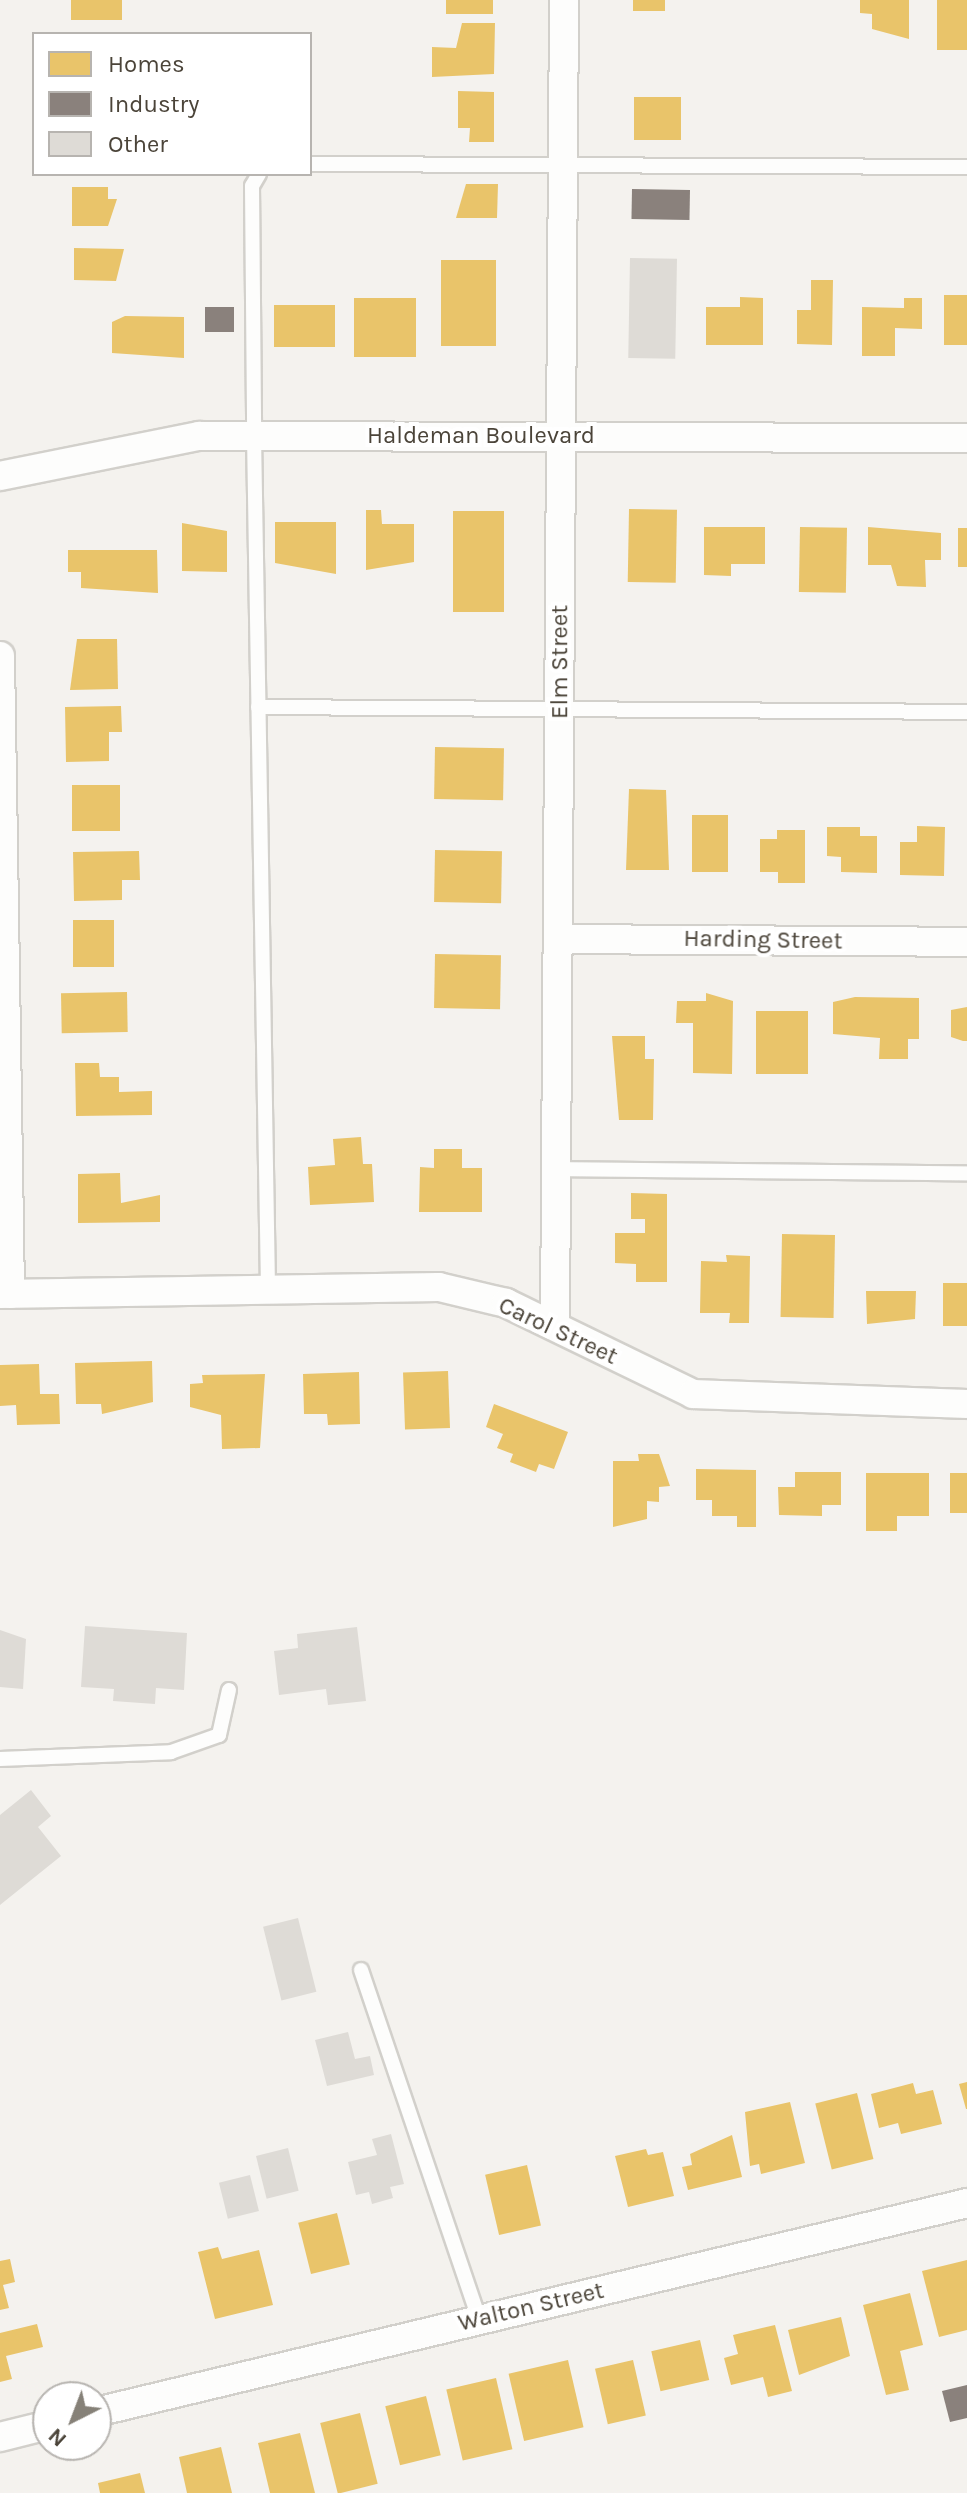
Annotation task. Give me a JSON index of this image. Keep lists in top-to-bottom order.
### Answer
{
  "streets": {
    "street": [
      "Haldeman Boulevard",
      "Elm Street",
      "Harding Street",
      "Carol Street",
      "Walton Street"
    ]
  },
  "crossings": [
    ["Haldeman Boulevard", "Elm Street"],
    ["Elm Street", "Harding Street"],
    ["Elm Street", "Carol Street"]
  ],
  "legend": ["Homes", "Industry", "Other"],
  "north": "bottom left"
}
